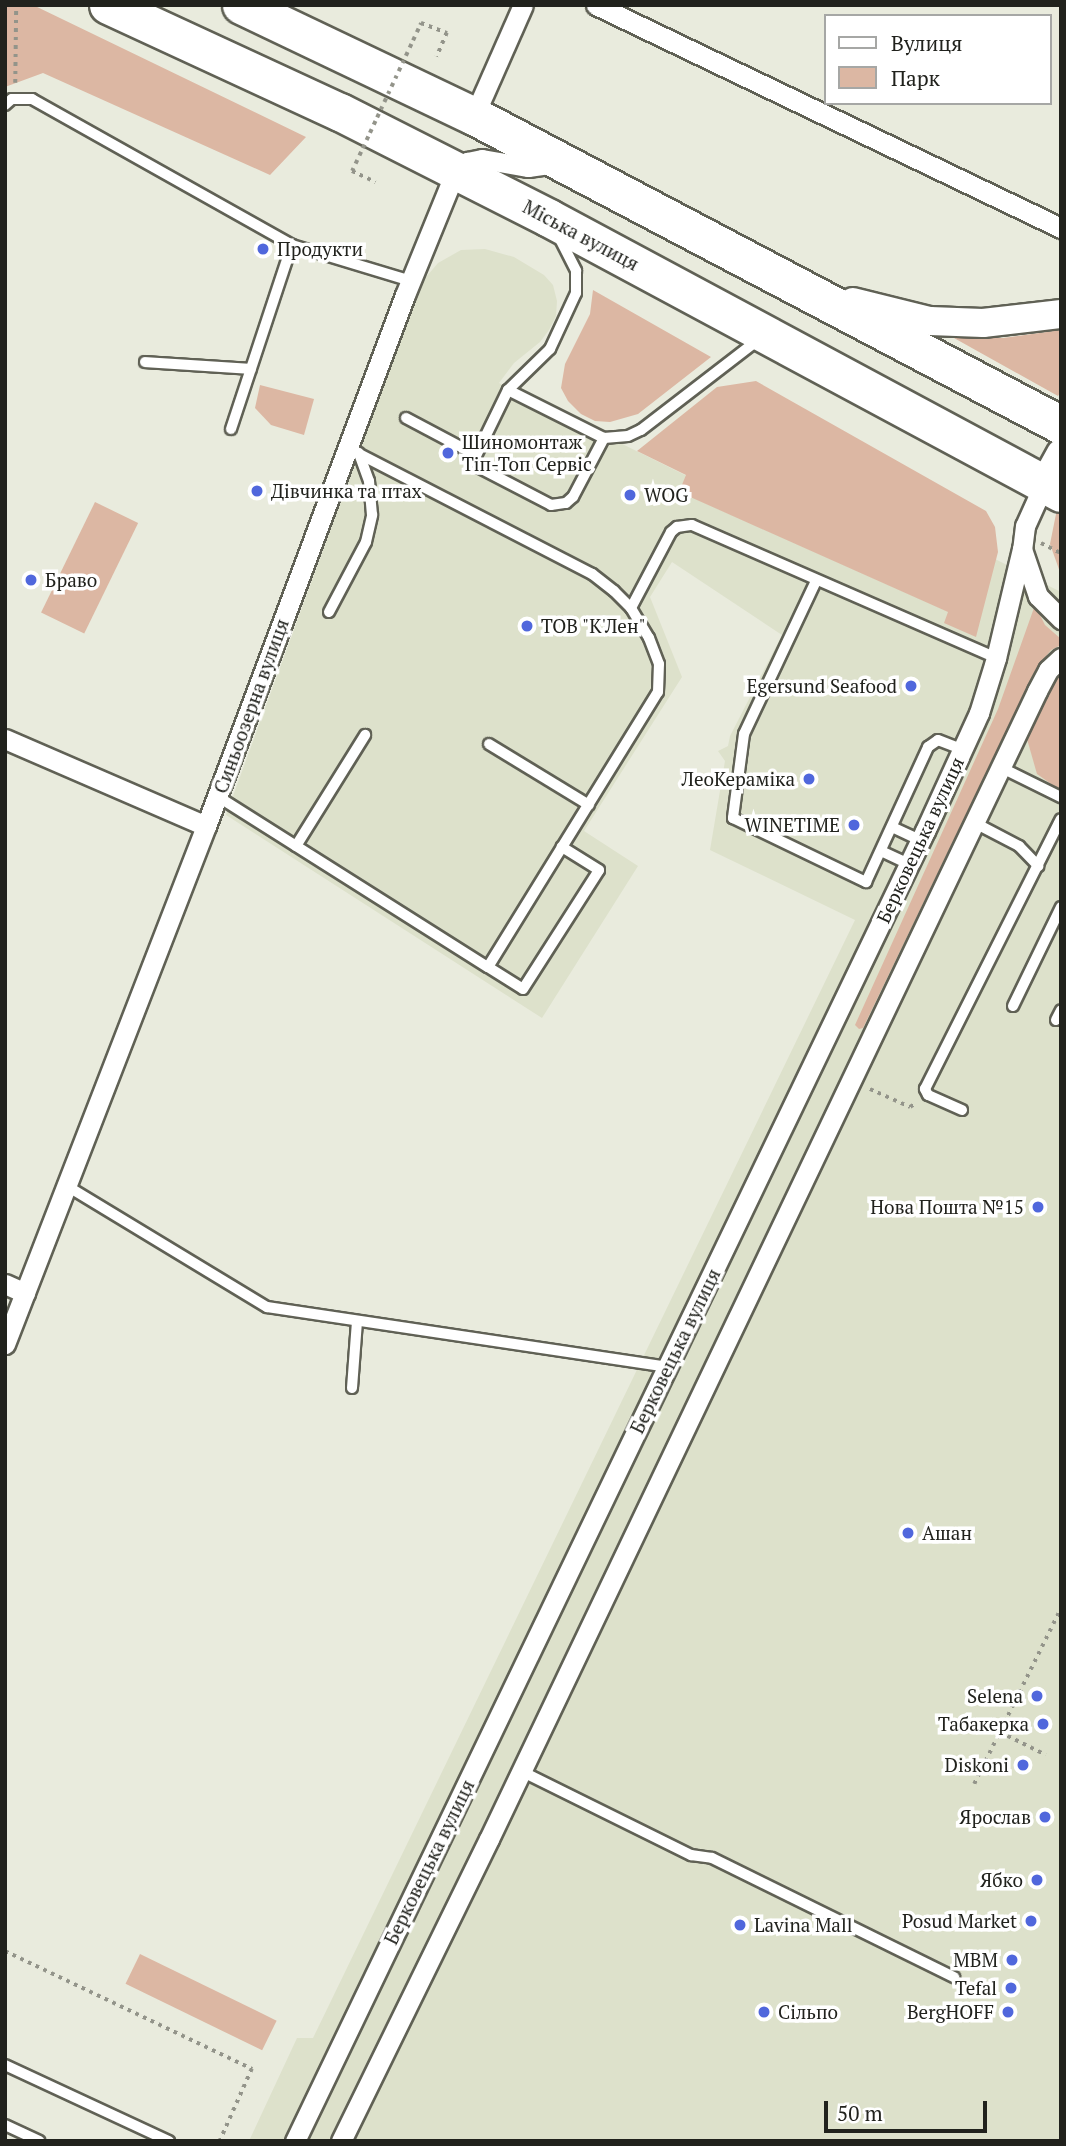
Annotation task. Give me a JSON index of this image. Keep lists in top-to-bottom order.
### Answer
{
  "streets": {
    "highway": ["Міська вулиця"],
    "street": ["Синьоозерна вулиця", "Берковецька вулиця"]
  },
  "crossings": [
    ["Міська вулиця", "Синьоозерна вулиця"],
    ["Міська вулиця", "Берковецька вулиця"]
  ],
  "places": [
    "Продукти",
    "Шиномонтаж Тіп-Топ Сервіс",
    "Дівчинка та птах",
    "WOG",
    "Браво",
    "ТОВ \"К'Лен\"",
    "Egersund Seafood",
    "ЛеоКераміка",
    "WINETIME",
    "Нова Пошта №15",
    "Ашан",
    "Selena",
    "Табакерка",
    "Diskoni",
    "Ярослав",
    "Ябко",
    "Posud Market",
    "Lavina Mall",
    "MBM",
    "Tefal",
    "Сільпо",
    "BergHOFF"
  ],
  "legend": ["Вулиця", "Парк"],
  "scale_bar": "50 m"
}
